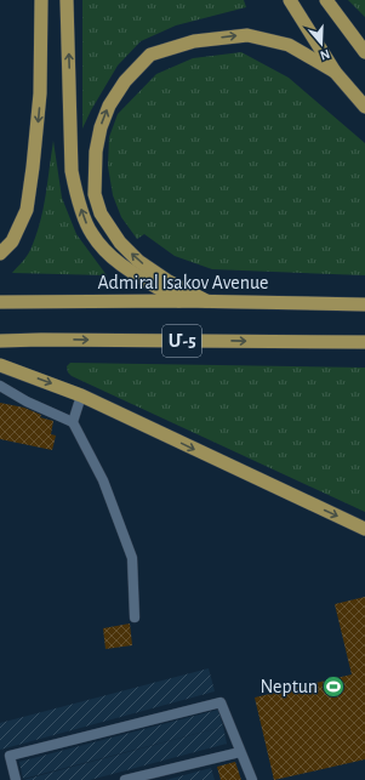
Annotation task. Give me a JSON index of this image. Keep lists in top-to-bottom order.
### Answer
{
  "streets": {
    "highway": ["Admiral Isakov Avenue", "Մ-5"]
  },
  "places": {
    "sports": ["Neptun"]
  },
  "north": "bottom"
}
